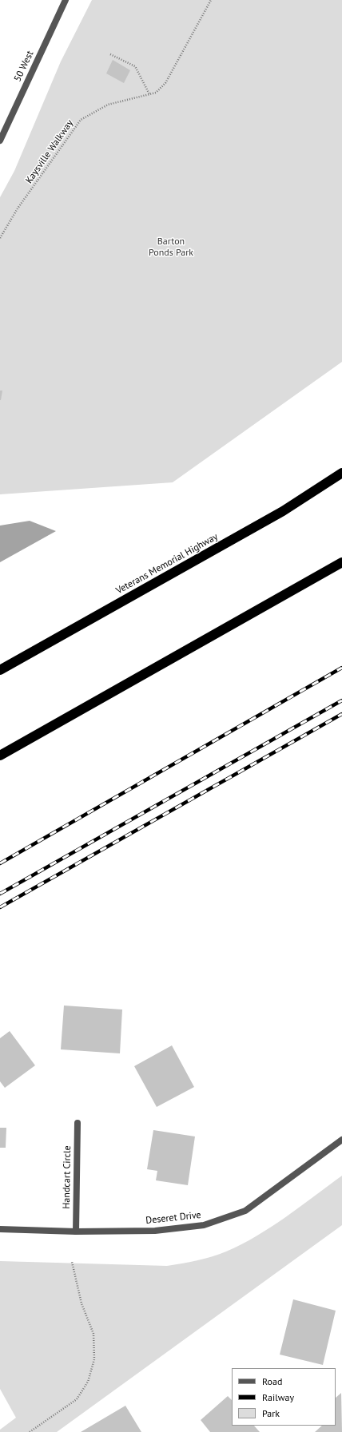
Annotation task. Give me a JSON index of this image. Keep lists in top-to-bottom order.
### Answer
{
  "streets": {
    "highway": ["Veterans Memorial Highway"],
    "street": ["50 West", "Handcart Circle", "Deseret Drive"],
    "path": ["Kaysville Walkway"]
  },
  "crossings": [
    ["Handcart Circle", "Deseret Drive"]
  ],
  "parks": ["Barton Ponds Park"],
  "legend": ["Road", "Railway", "Park"]
}
